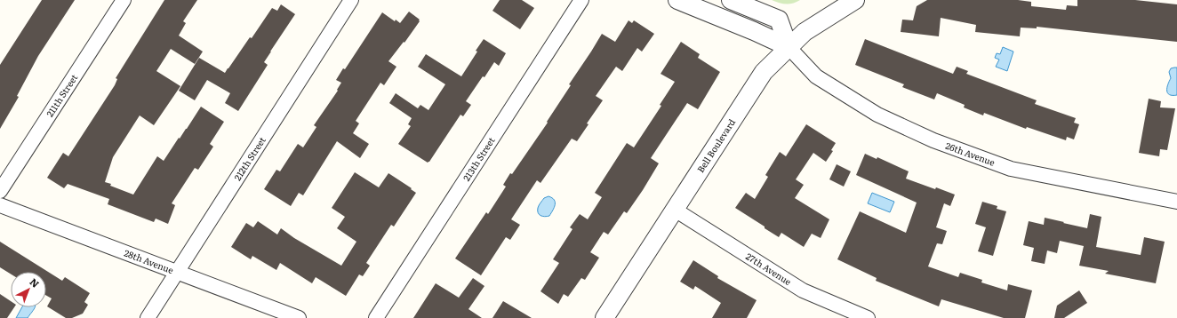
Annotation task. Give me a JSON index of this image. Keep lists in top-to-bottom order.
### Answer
{
  "streets": {
    "street": [
      "211th Street",
      "Bell Boulevard",
      "26th Avenue",
      "212th Street",
      "213th Street",
      "28th Avenue",
      "27th Avenue"
    ]
  },
  "crossings": [
    ["Bell Boulevard", "26th Avenue"],
    ["Bell Boulevard", "27th Avenue"],
    ["212th Street", "28th Avenue"]
  ],
  "north": "top right"
}
